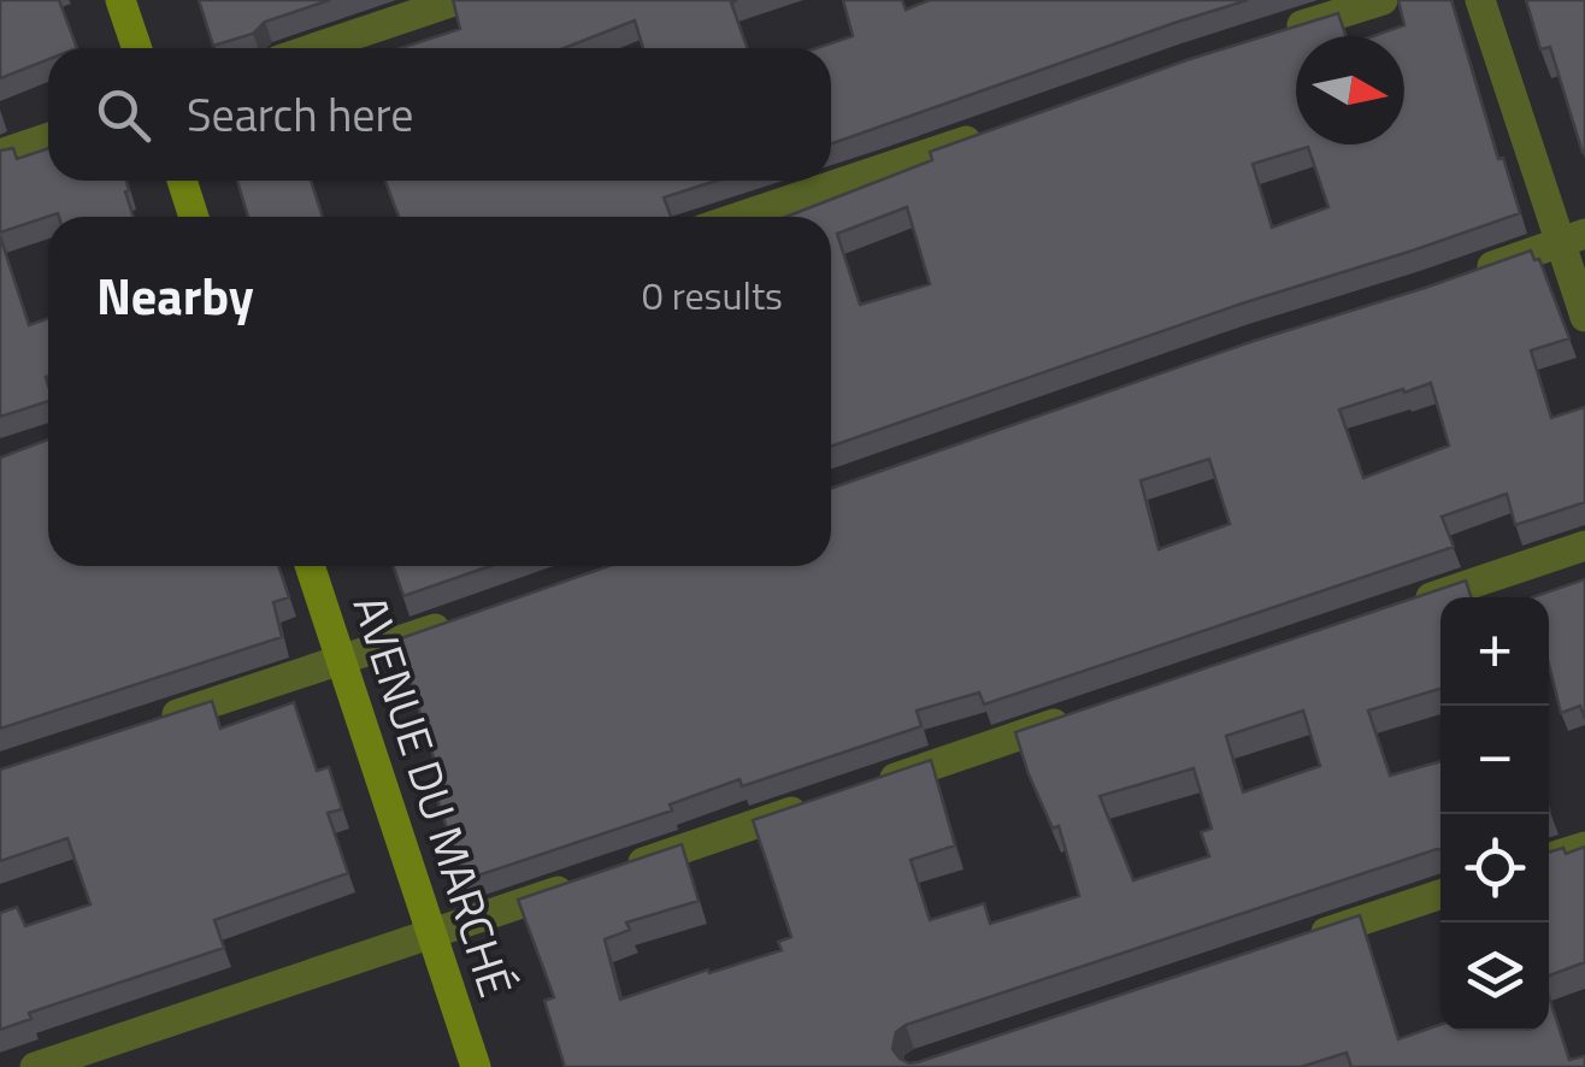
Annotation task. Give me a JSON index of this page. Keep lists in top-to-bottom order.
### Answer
{
  "streets": {
    "street": ["AVENUE DU MARCHÉ"]
  },
  "north": "right",
  "page": {
    "search": "Search here",
    "heading": ["Nearby", "0 results"],
    "map_buttons": ["+", "−"]
  }
}
